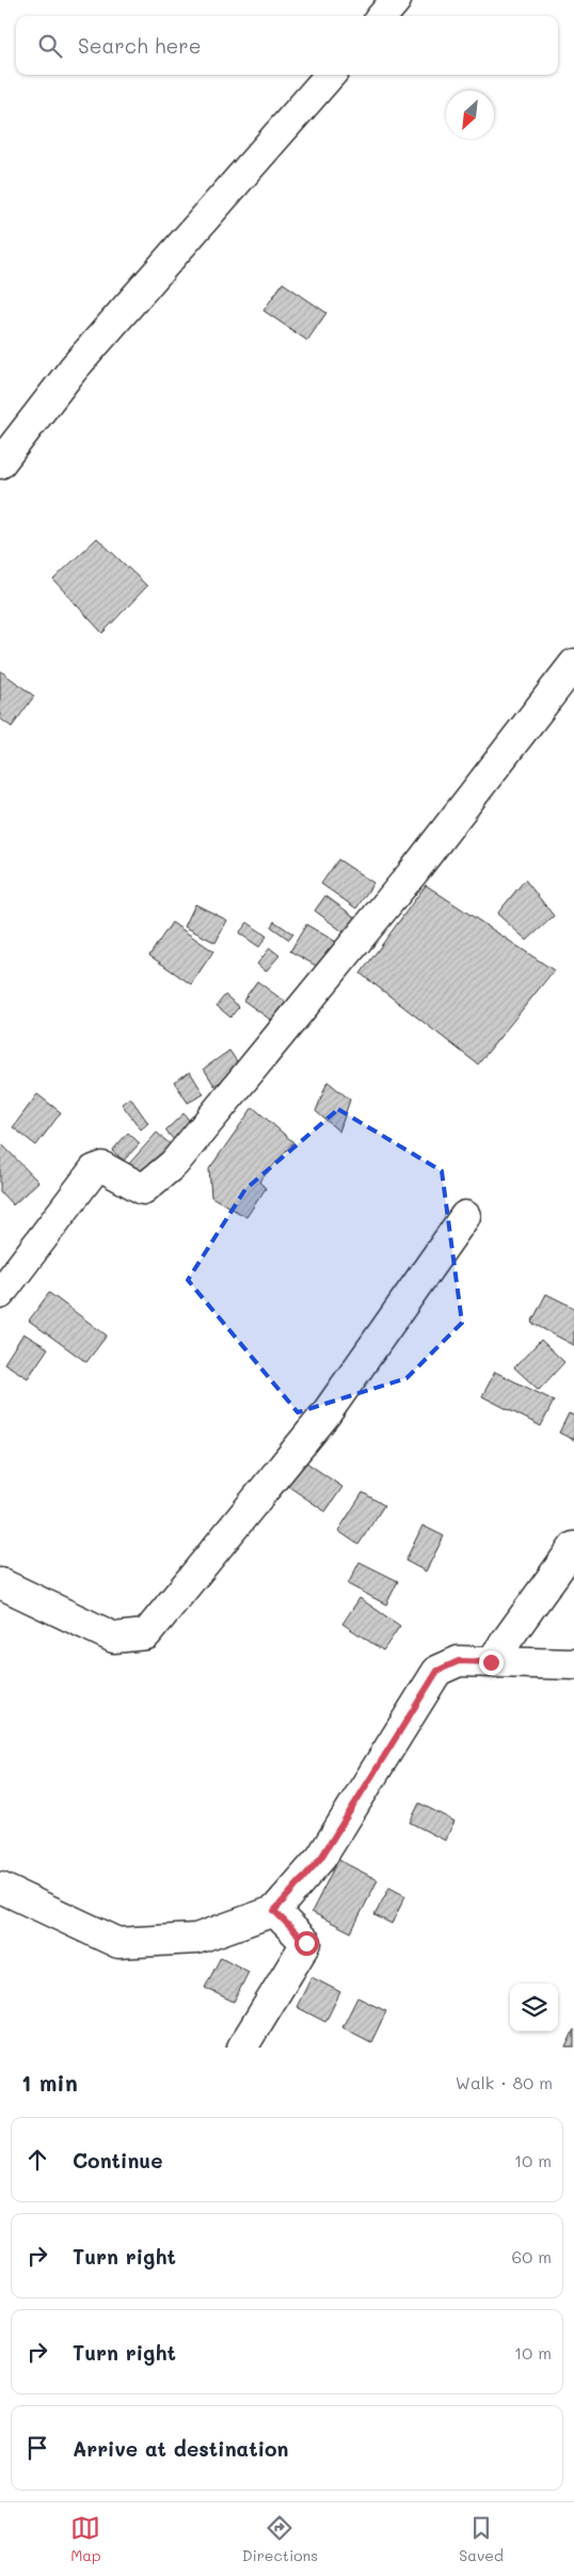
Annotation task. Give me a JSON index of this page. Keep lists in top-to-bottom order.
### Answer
{
  "north": "bottom left",
  "page": {
    "search": "Search here",
    "heading": ["1 min", "Walk · 80 m"],
    "list": [
      ["Continue", "10 m"],
      ["Turn right", "60 m"],
      ["Turn right", "10 m"],
      "Arrive at destination"
    ],
    "nav": ["Map", "Directions", "Saved"]
  }
}
